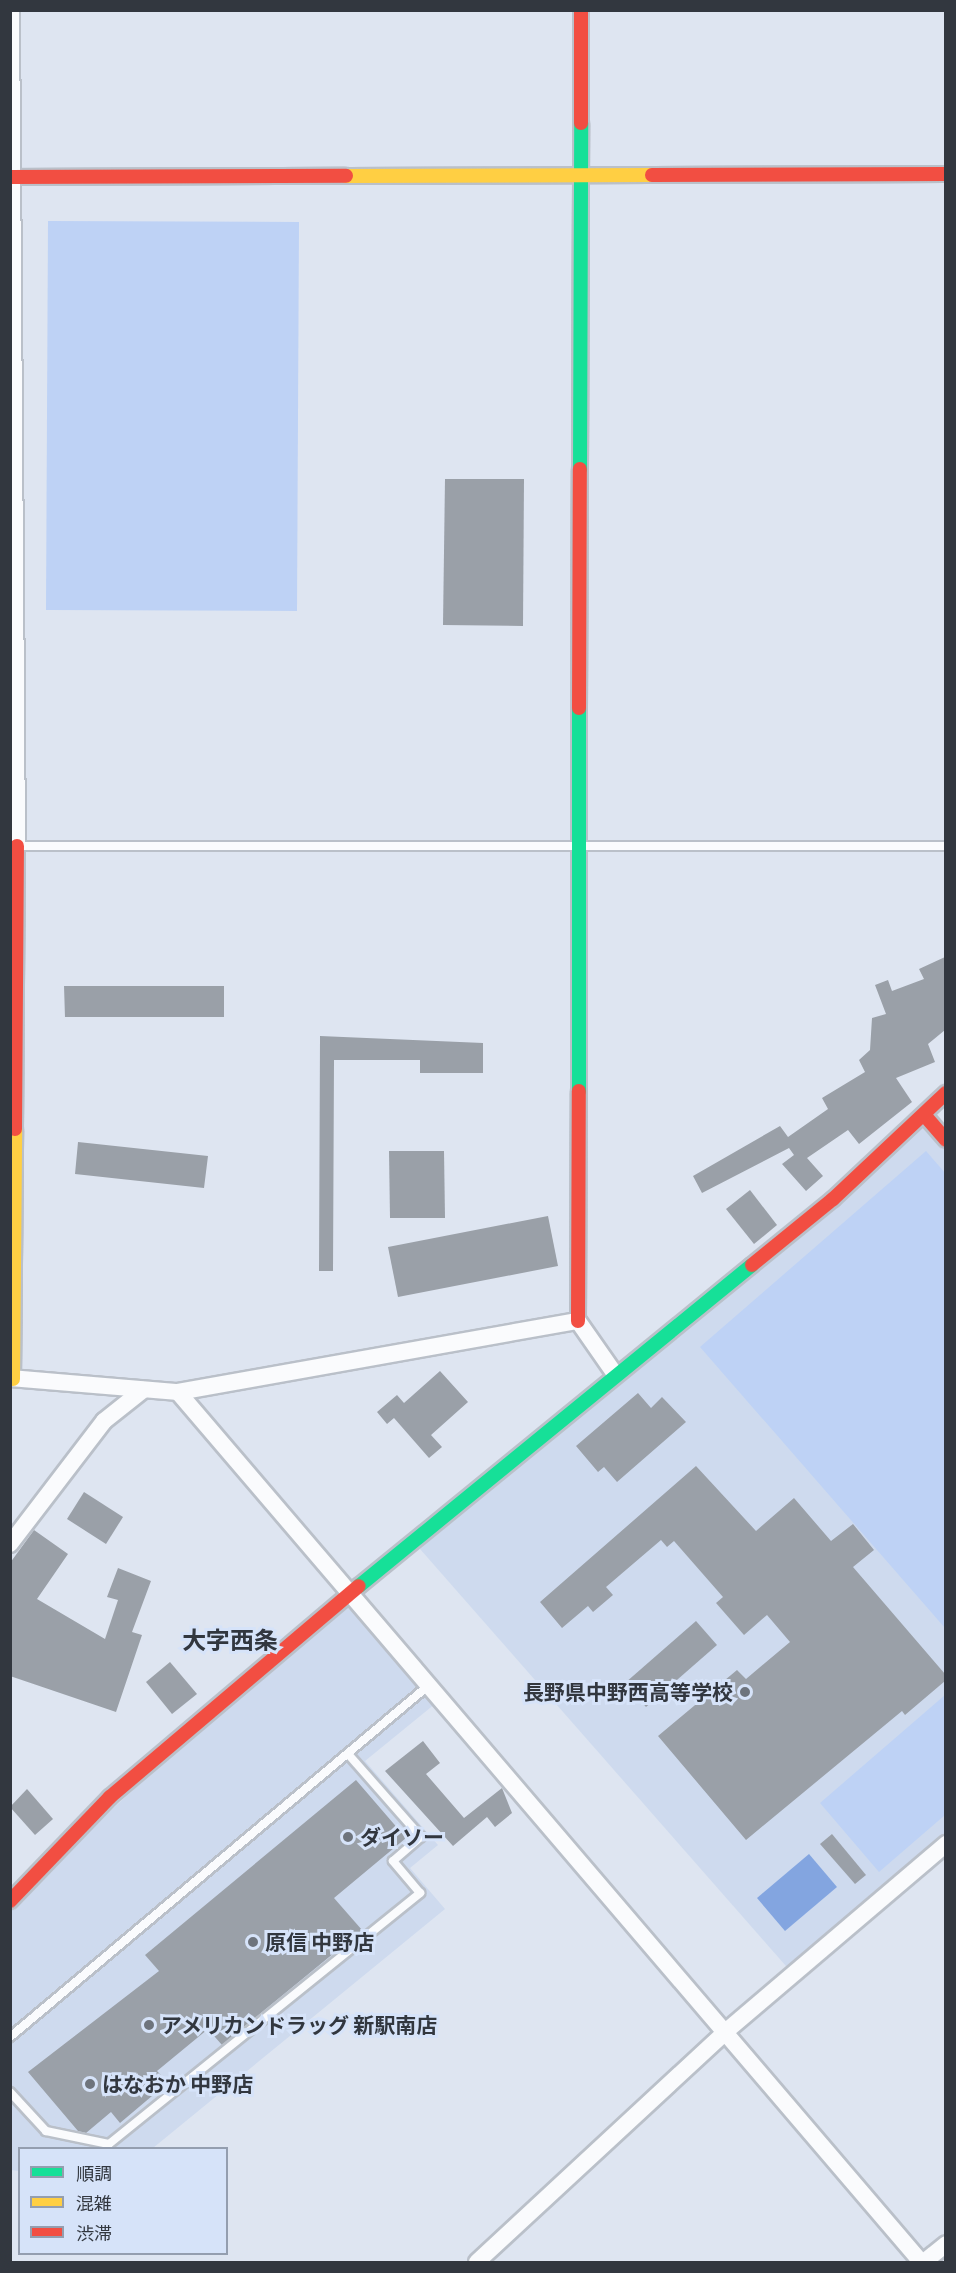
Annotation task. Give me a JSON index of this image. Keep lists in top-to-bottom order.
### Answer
{
  "districts": ["大字西条"],
  "places": [
    "長野県中野西高等学校",
    "ダイソー",
    "原信 中野店",
    "アメリカンドラッグ 新駅南店",
    "はなおか 中野店"
  ],
  "legend": ["順調", "混雑", "渋滞"]
}
